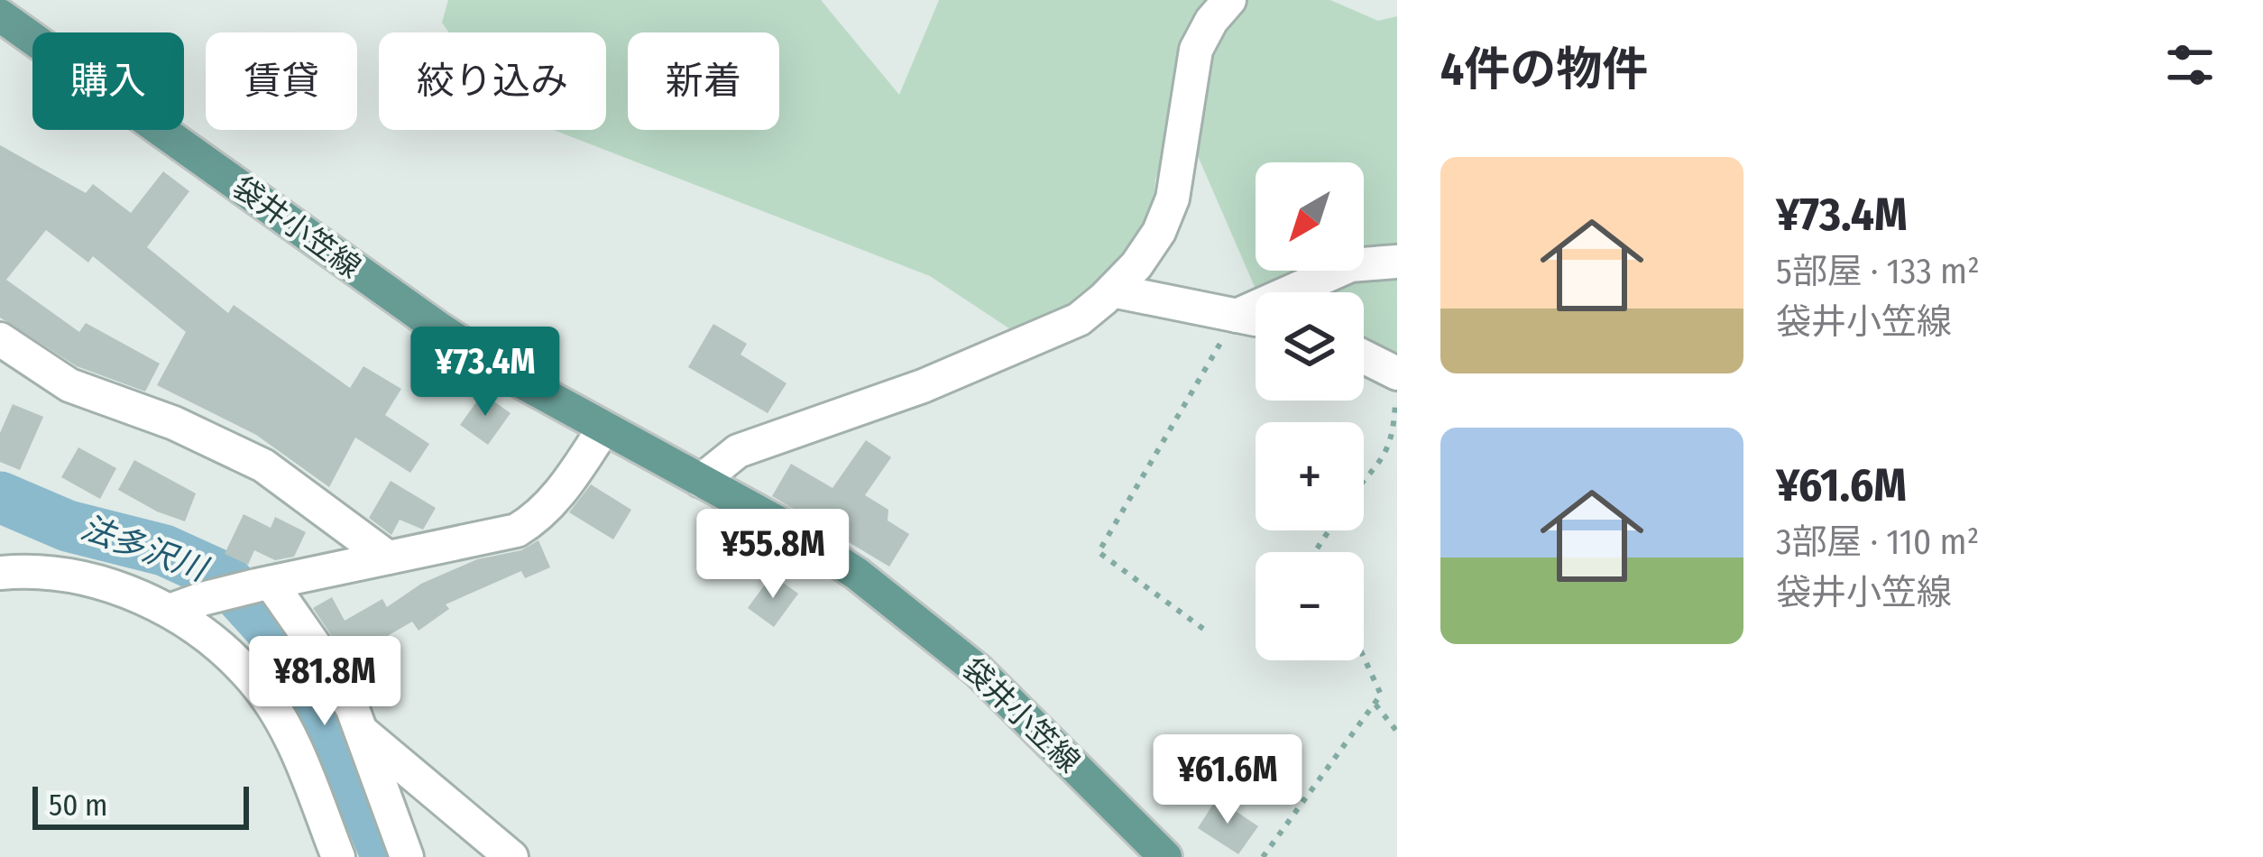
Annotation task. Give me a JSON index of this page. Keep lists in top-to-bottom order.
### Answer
{
  "streets": {
    "main road": ["袋井小笠線"]
  },
  "water": ["法多沢川"],
  "scale_bar": "50 m",
  "north": "bottom left",
  "page": {
    "heading": "4件の物件",
    "chip": [
      "購入",
      "賃貸",
      "絞り込み",
      "新着"
    ],
    "list": [
      {
        "name": "¥73.4M",
        "note": "5部屋 · 133 m² · 袋井小笠線"
      },
      {
        "name": "¥61.6M",
        "note": "3部屋 · 110 m² · 袋井小笠線"
      }
    ],
    "map_buttons": ["+", "−"],
    "price": [
      "¥73.4M",
      "¥55.8M",
      "¥81.8M",
      "¥61.6M"
    ],
    "scale": "50 m"
  }
}
